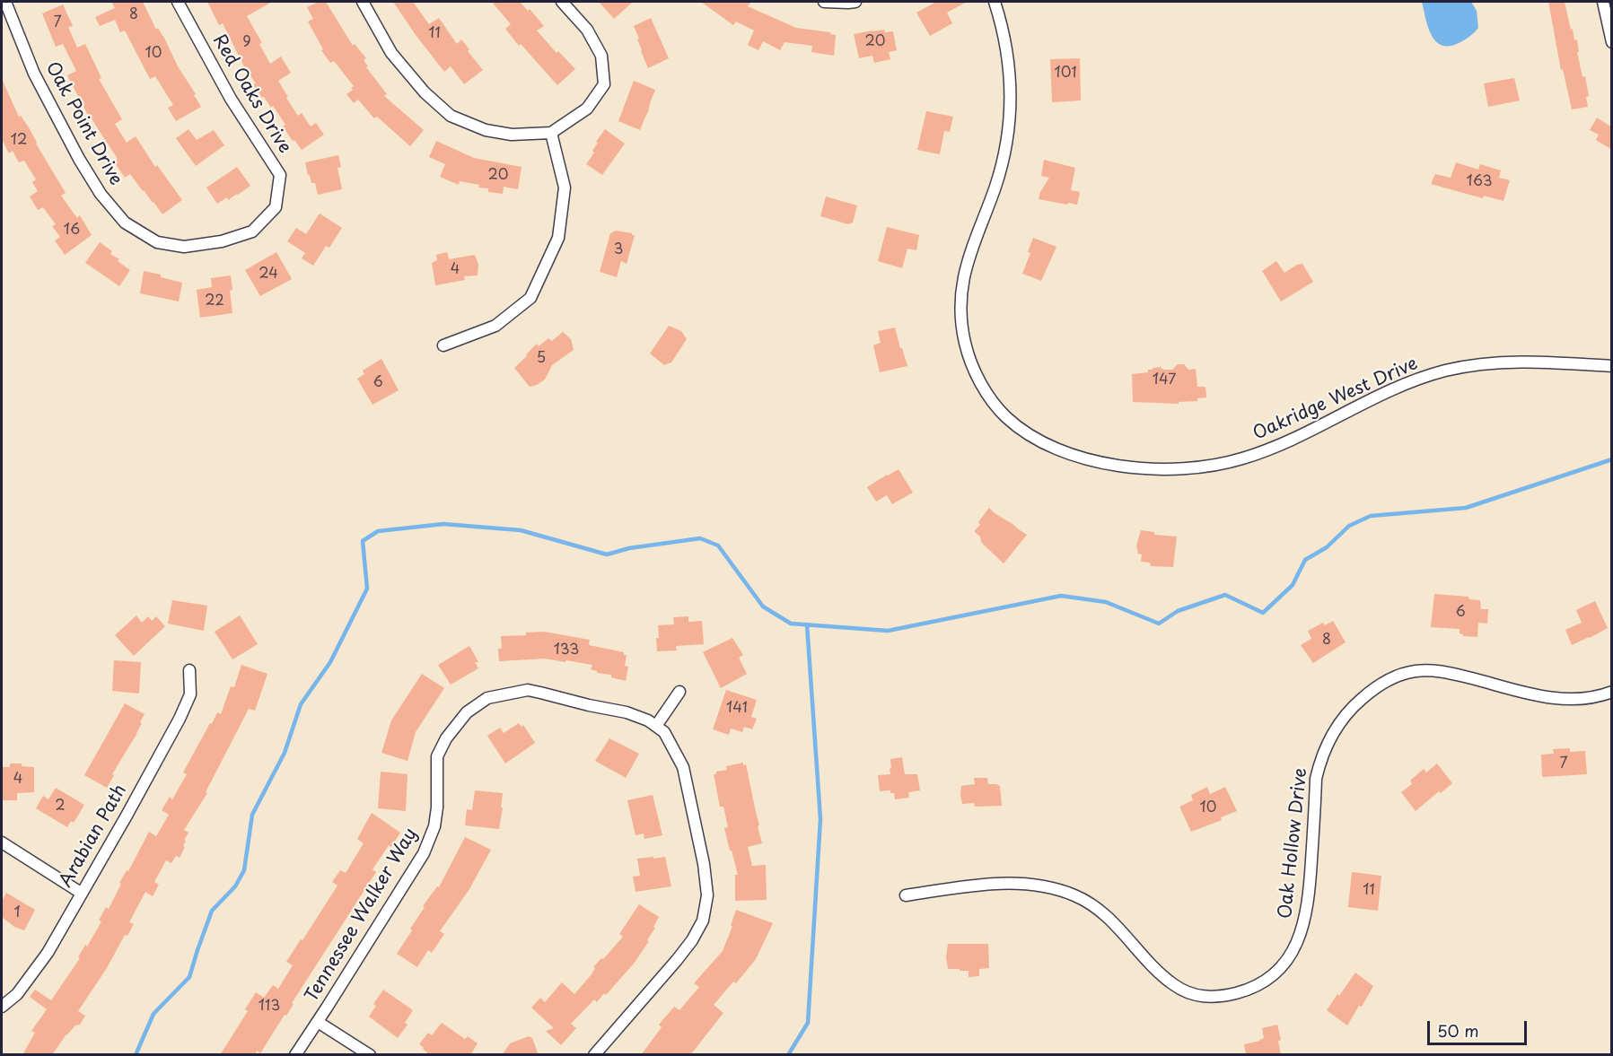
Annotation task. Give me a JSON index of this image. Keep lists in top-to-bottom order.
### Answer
{
  "streets": {
    "street": [
      "Red Oaks Drive",
      "Oak Point Drive",
      "Oakridge West Drive",
      "Arabian Path",
      "Oak Hollow Drive",
      "Tennessee Walker Way"
    ]
  },
  "crossings": [
    ["Red Oaks Drive", "Oak Point Drive"]
  ],
  "house_numbers": [
    "8",
    "7",
    "11",
    "20",
    "9",
    "10",
    "101",
    "12",
    "20",
    "163",
    "16",
    "3",
    "4",
    "24",
    "22",
    "5",
    "147",
    "6",
    "6",
    "8",
    "133",
    "141",
    "7",
    "4",
    "2",
    "10",
    "11",
    "1",
    "113"
  ],
  "scale_bar": "50 m"
}
